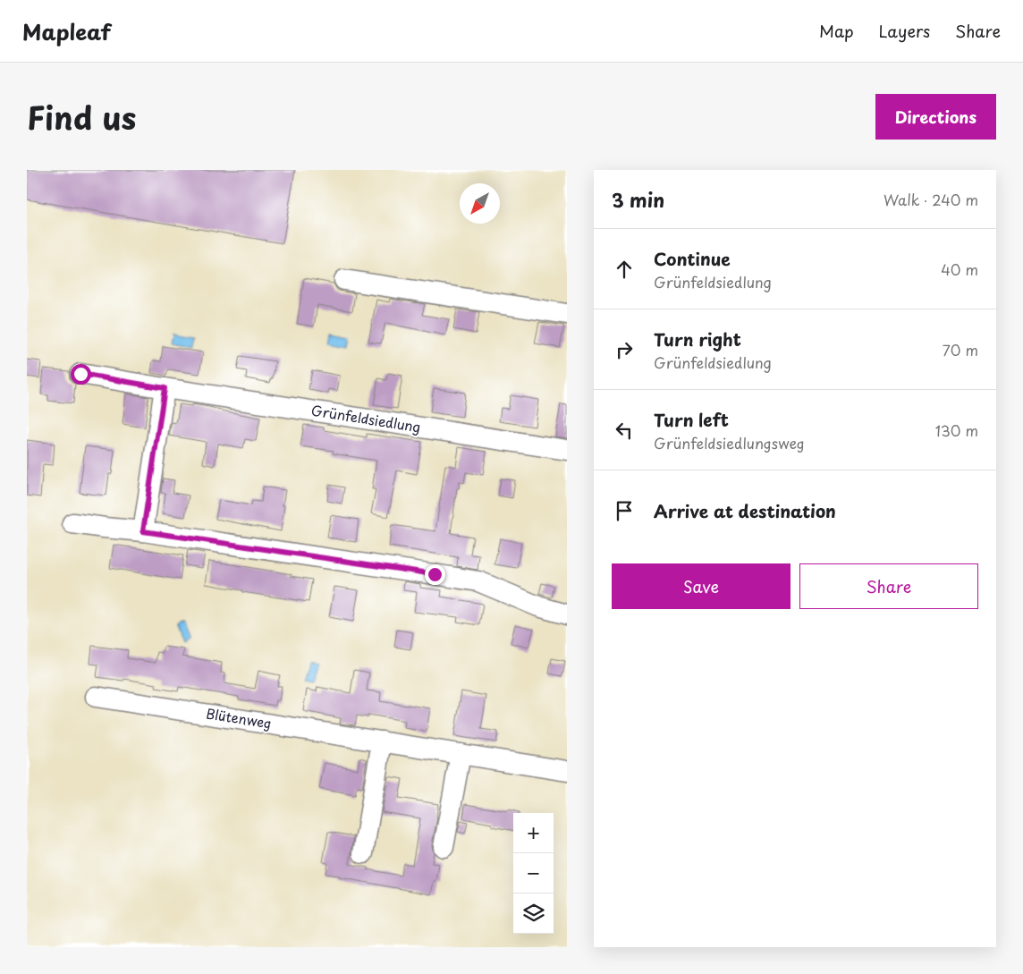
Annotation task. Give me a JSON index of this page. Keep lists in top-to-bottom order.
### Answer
{
  "streets": {
    "street": ["Grünfeldsiedlung", "Blütenweg"]
  },
  "north": "bottom left",
  "page": {
    "header": "Mapleaf",
    "nav": ["Map", "Layers", "Share"],
    "title": "Find us",
    "buttons": [
      "Directions",
      ["Save", "Share"]
    ],
    "heading": ["3 min", "Walk · 240 m"],
    "list": [
      ["Continue", "Grünfeldsiedlung", "40 m"],
      ["Turn right", "Grünfeldsiedlung", "70 m"],
      ["Turn left", "Grünfeldsiedlungsweg", "130 m"],
      "Arrive at destination"
    ],
    "map_buttons": ["+", "−"]
  }
}
